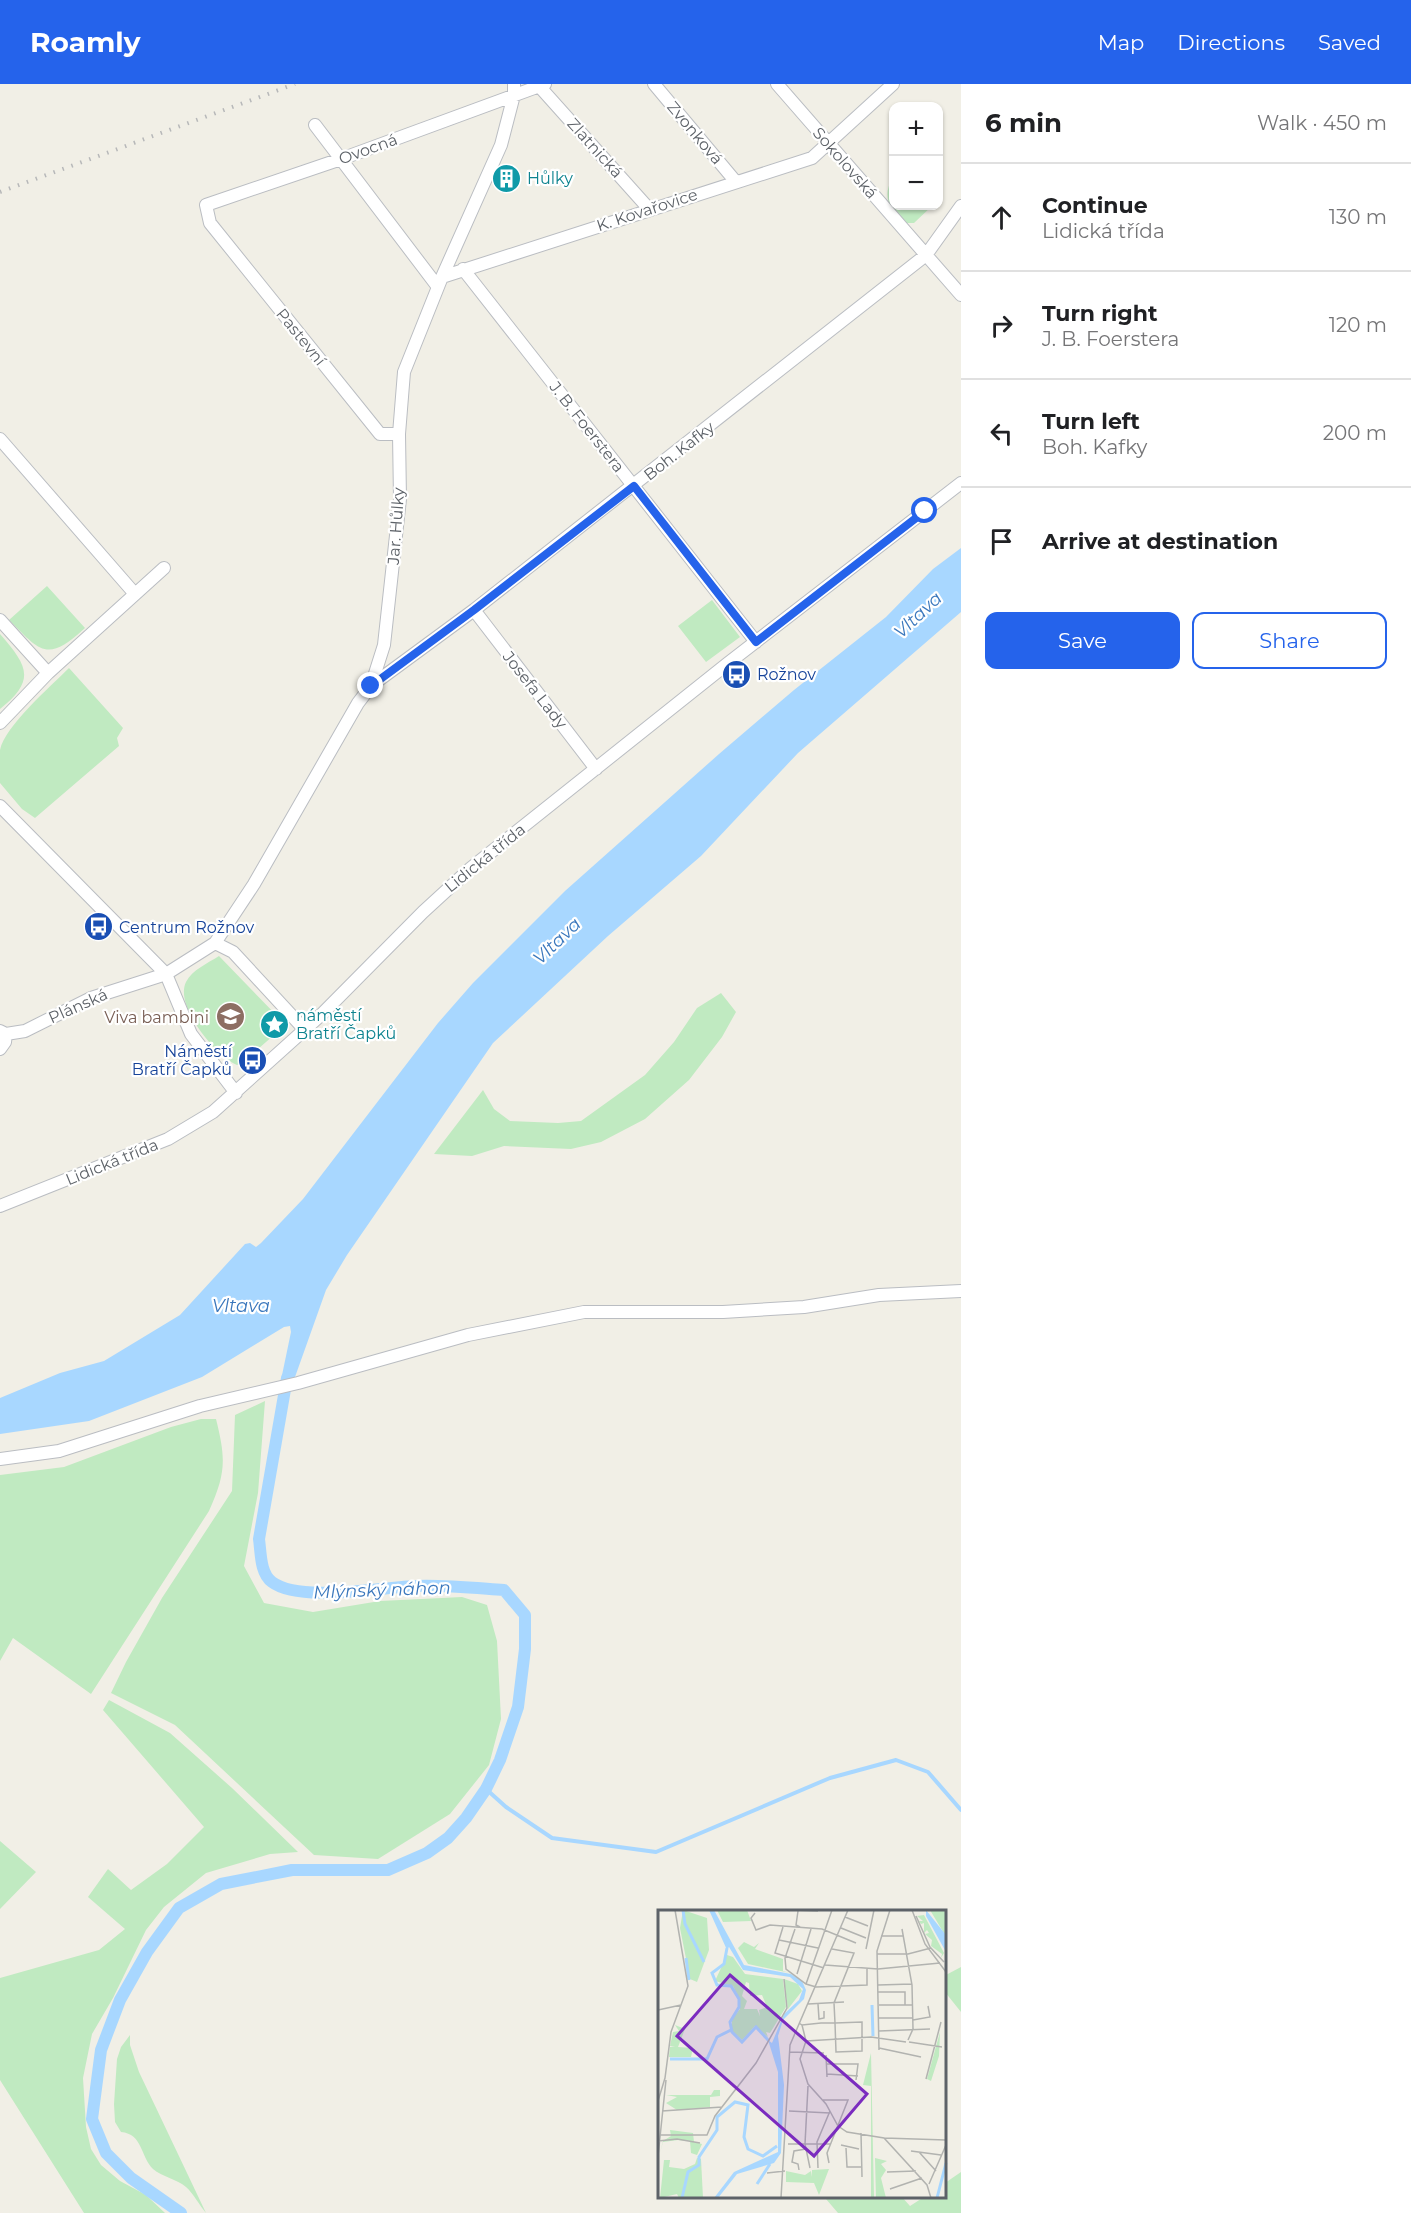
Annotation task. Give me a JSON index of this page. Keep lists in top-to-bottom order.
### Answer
{
  "streets": {
    "street": [
      "Zvonková",
      "Zlatnická",
      "Ovocná",
      "Sokolovská",
      "K. Kovařovice",
      "Pastevní",
      "J. B. Foerstera",
      "Boh. Kafky",
      "Jar. Hůlky",
      "Josefa Lady",
      "Lidická třída",
      "Plánská"
    ]
  },
  "crossings": [
    ["Zvonková", "K. Kovařovice"],
    ["Zlatnická", "Ovocná"],
    ["Zlatnická", "K. Kovařovice"],
    ["Ovocná", "Pastevní"],
    ["Ovocná", "Jar. Hůlky"],
    ["Sokolovská", "K. Kovařovice"],
    ["Sokolovská", "Boh. Kafky"],
    ["K. Kovařovice", "J. B. Foerstera"],
    ["K. Kovařovice", "Jar. Hůlky"],
    ["Pastevní", "Jar. Hůlky"],
    ["J. B. Foerstera", "Boh. Kafky"],
    ["J. B. Foerstera", "Lidická třída"],
    ["Boh. Kafky", "Jar. Hůlky"],
    ["Boh. Kafky", "Josefa Lady"],
    ["Jar. Hůlky", "Plánská"],
    ["Josefa Lady", "Lidická třída"]
  ],
  "water": ["Vltava", "Mlýnský náhon"],
  "places": {
    "building": ["Hůlky"],
    "bus stop": ["Rožnov", "Centrum Rožnov", "Náměstí Bratří Čapků"],
    "school or university": ["Viva bambini"],
    "place": ["náměstí Bratří Čapků"]
  },
  "page": {
    "header": "Roamly",
    "nav": ["Map", "Directions", "Saved"],
    "heading": ["6 min", "Walk · 450 m"],
    "map_buttons": ["+", "−"],
    "list": [
      ["Continue", "Lidická třída", "130 m"],
      ["Turn right", "J. B. Foerstera", "120 m"],
      ["Turn left", "Boh. Kafky", "200 m"],
      "Arrive at destination"
    ],
    "buttons": ["Save", "Share"]
  }
}
